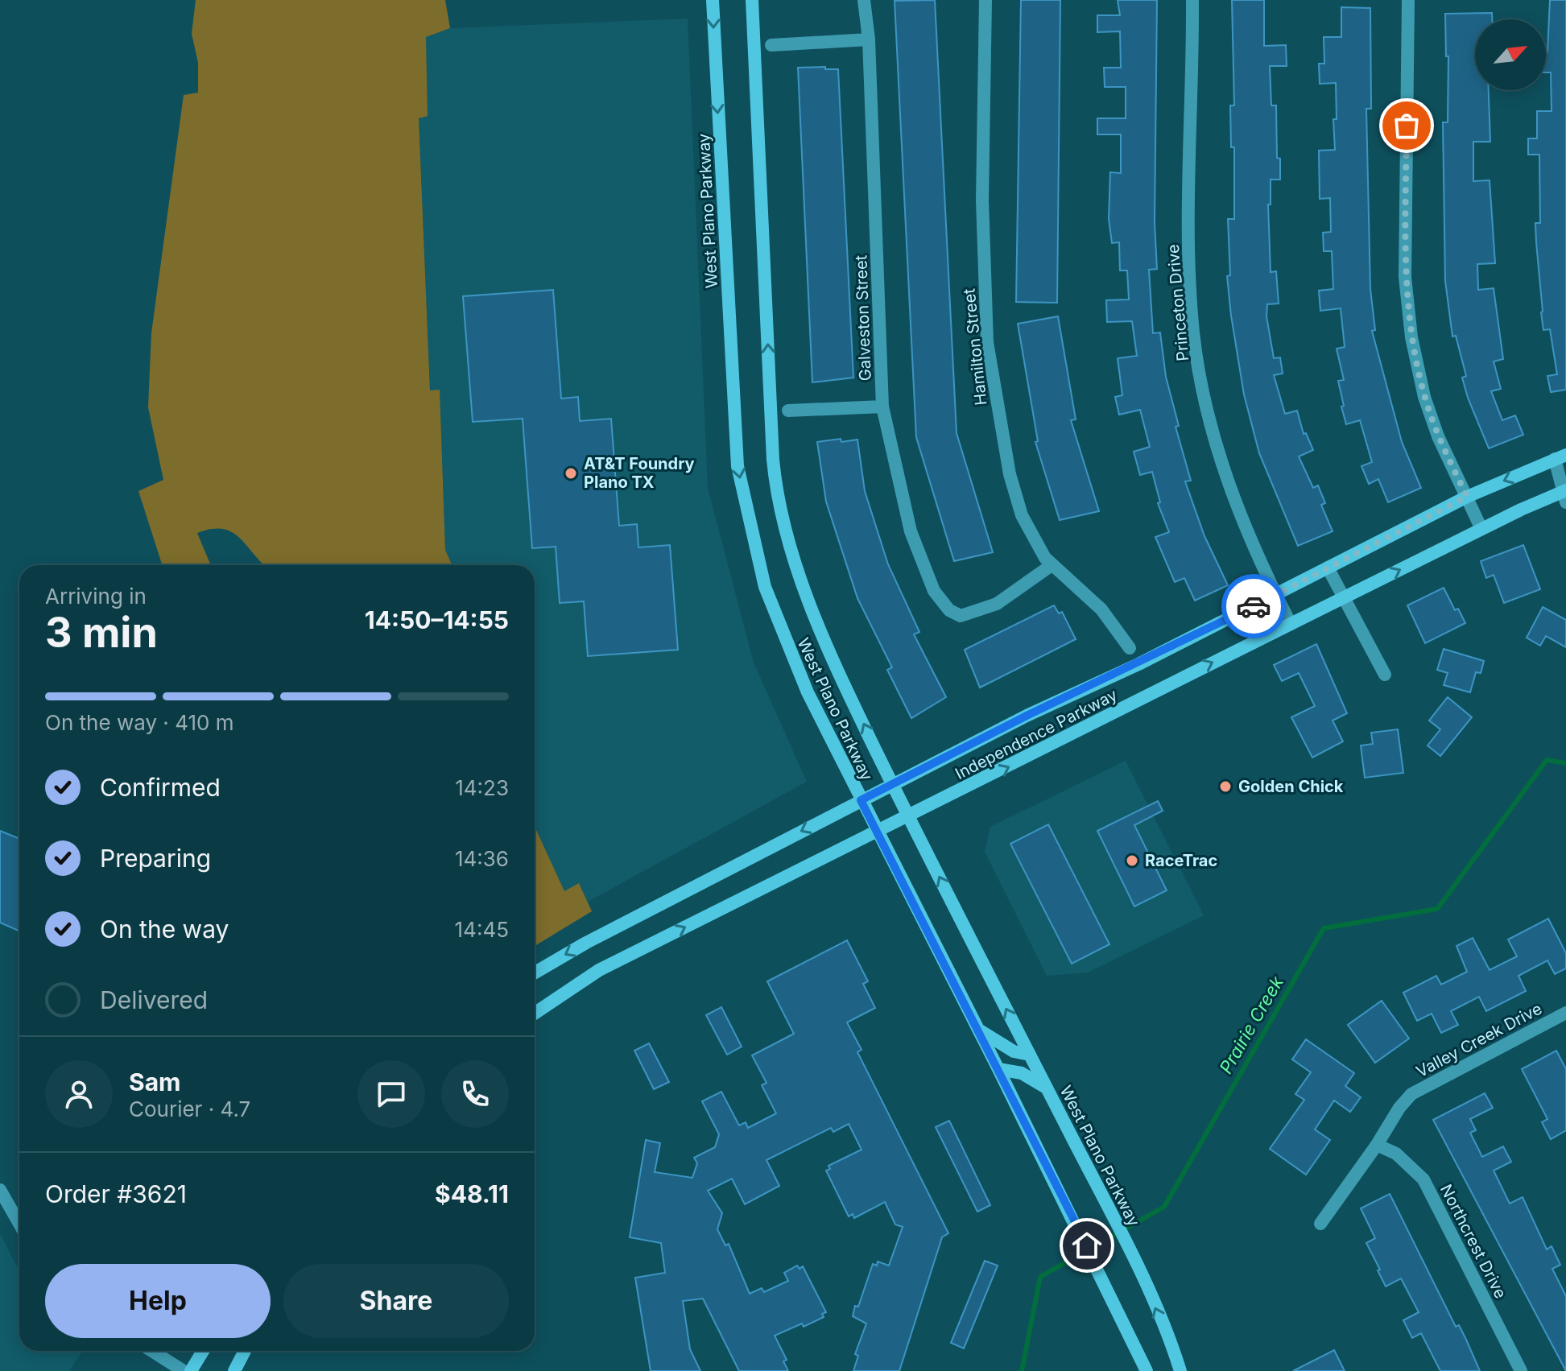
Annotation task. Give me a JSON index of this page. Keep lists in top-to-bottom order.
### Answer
{
  "streets": {
    "main road": ["West Plano Parkway", "Independence Parkway"],
    "street": [
      "Princeton Drive",
      "Galveston Street",
      "Hamilton Street",
      "Valley Creek Drive",
      "Northcrest Drive"
    ]
  },
  "crossings": [
    ["West Plano Parkway", "Independence Parkway"],
    ["Princeton Drive", "Independence Parkway"],
    ["Galveston Street", "Hamilton Street"],
    ["Valley Creek Drive", "Northcrest Drive"]
  ],
  "water": ["Prairie Creek"],
  "places": ["AT&T Foundry Plano TX", "Golden Chick", "RaceTrac"],
  "north": "top right",
  "page": {
    "heading": ["3 min", "Arriving in", "14:50–14:55"],
    "panel": [
      "Sam",
      "Courier · 4.7",
      "Order #3621",
      "$48.11"
    ],
    "bar": "On the way · 410 m",
    "list": [
      ["Confirmed", "14:23"],
      ["Preparing", "14:36"],
      ["On the way", "14:45"],
      "Delivered"
    ],
    "buttons": ["Help", "Share"]
  }
}
